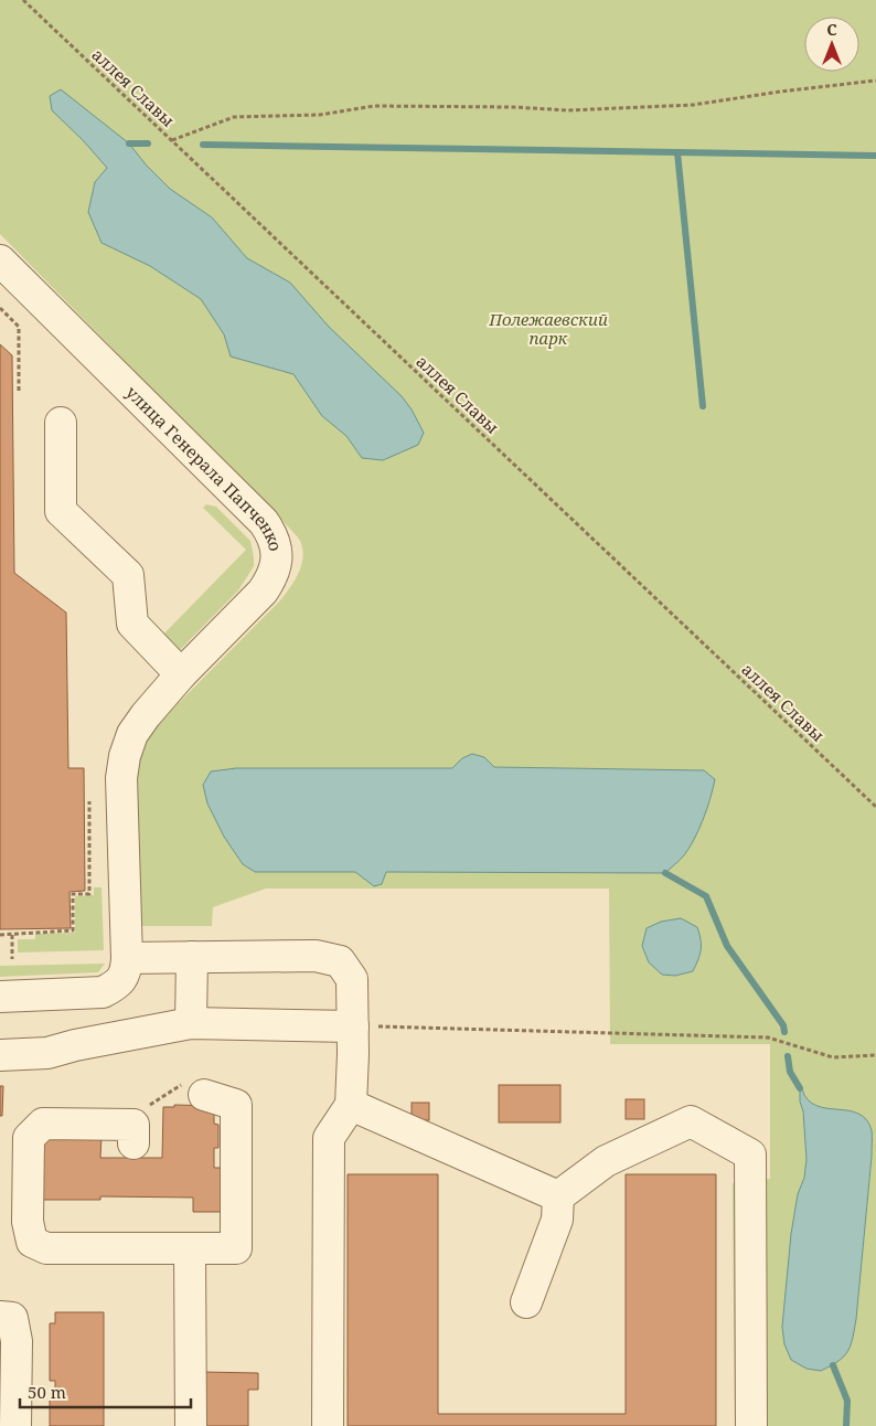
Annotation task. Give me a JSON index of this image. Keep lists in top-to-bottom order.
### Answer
{
  "streets": {
    "street": ["улица Генерала Папченко"],
    "path": ["аллея Славы"]
  },
  "parks": ["Полежаевский парк"],
  "scale_bar": "50 m",
  "north": "top"
}
